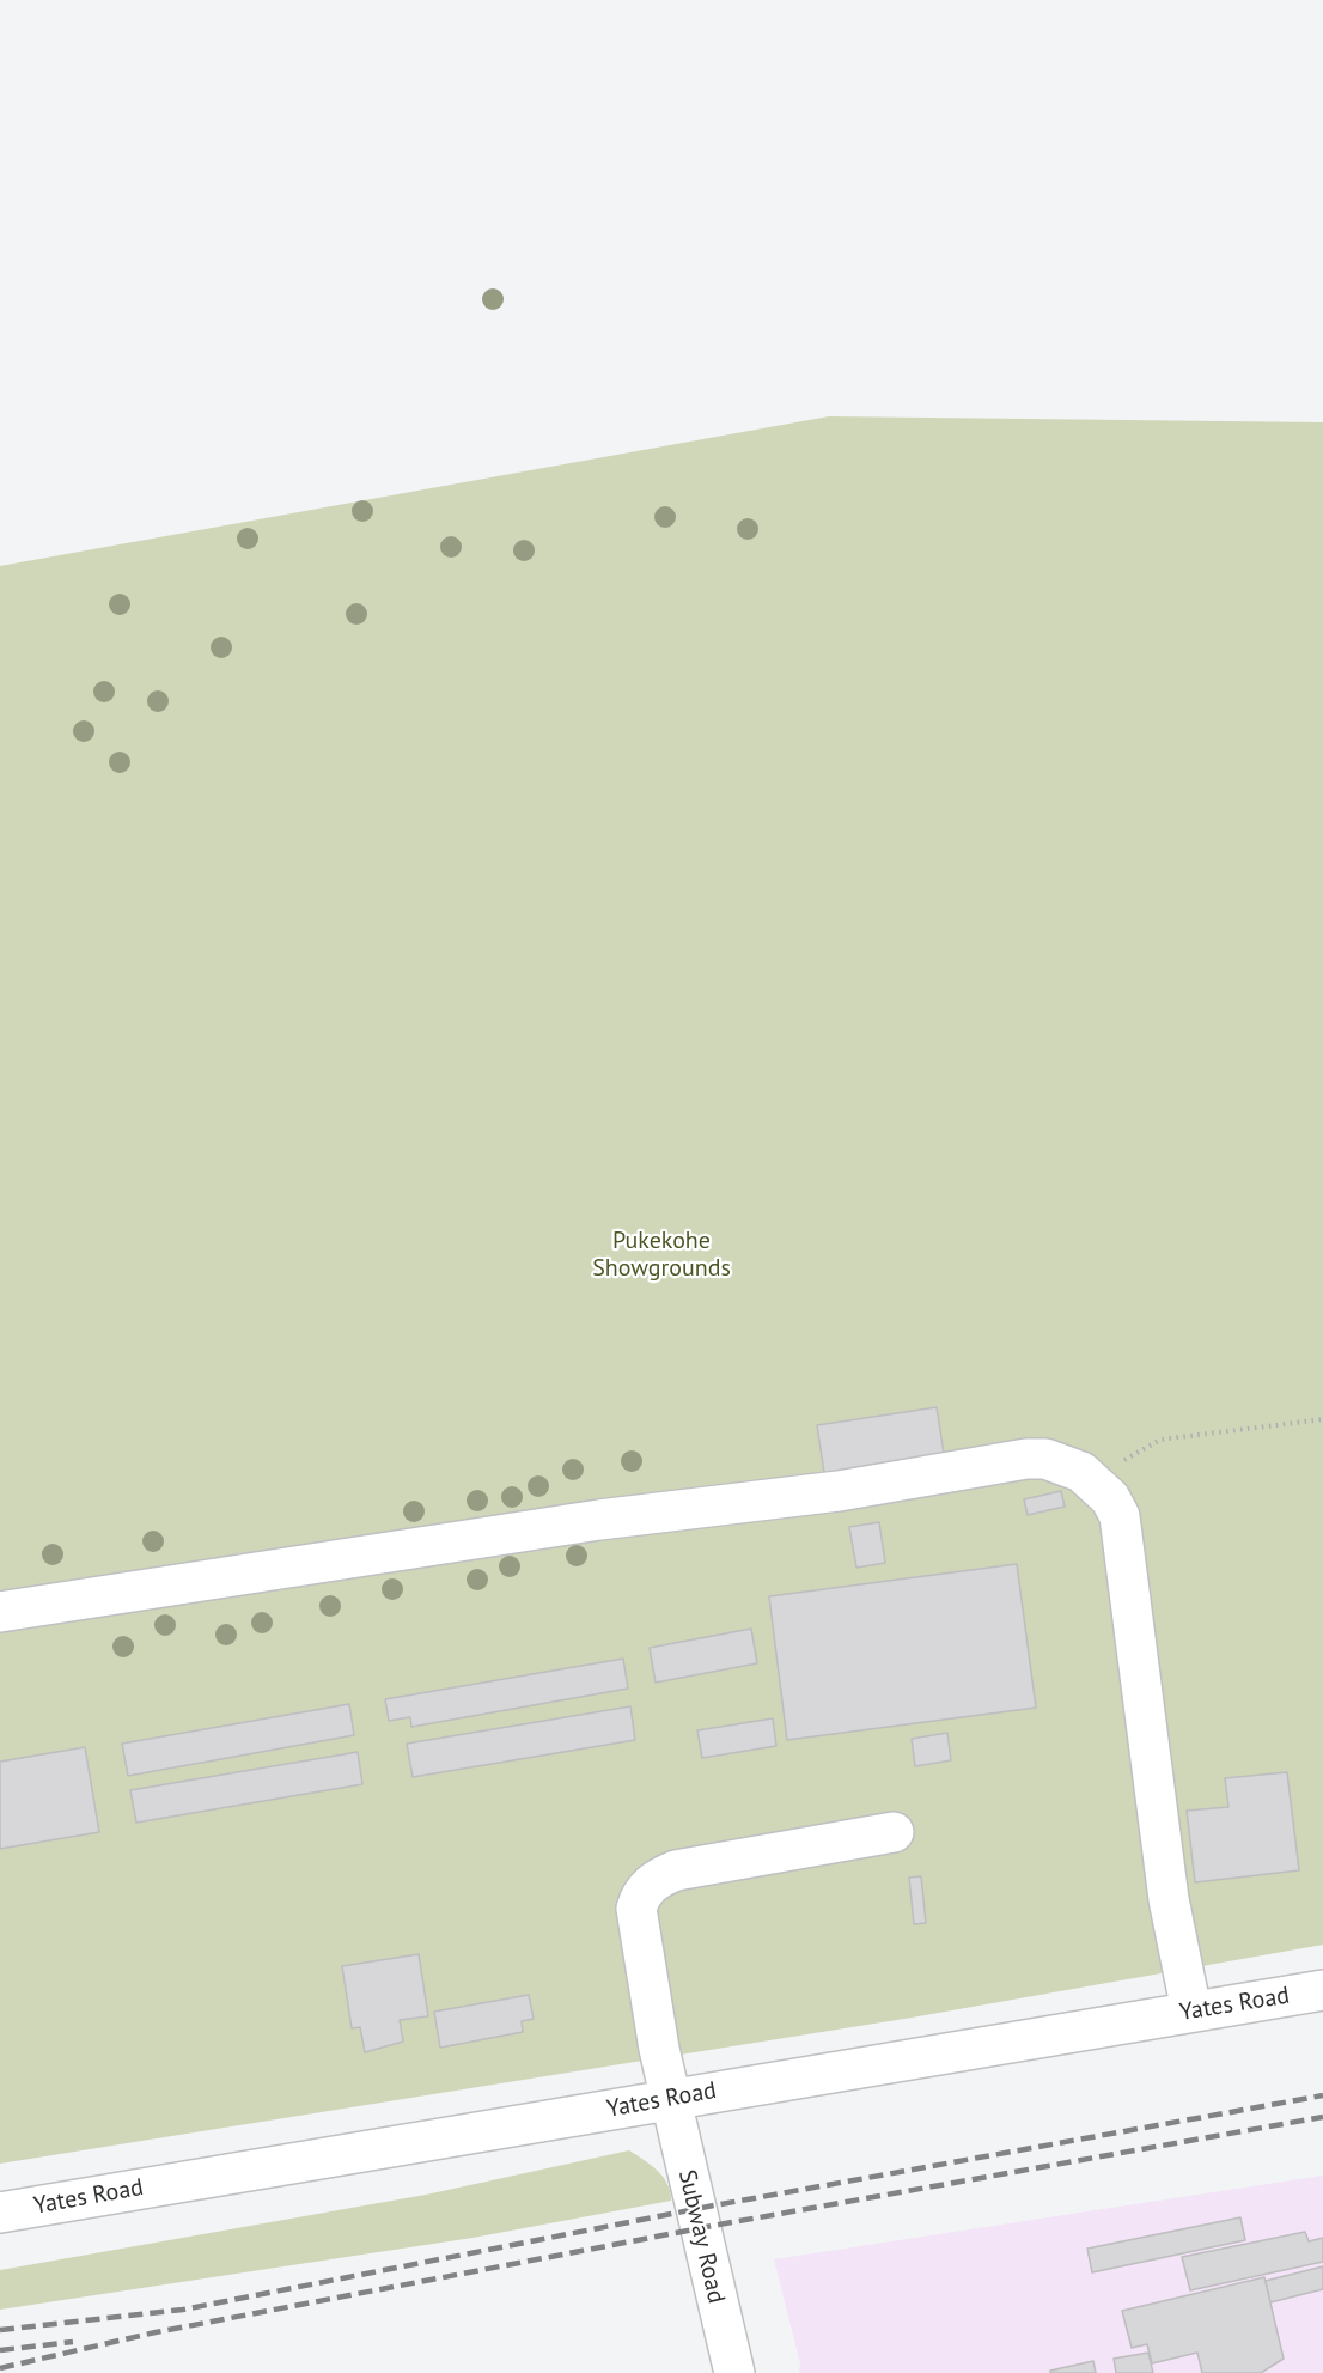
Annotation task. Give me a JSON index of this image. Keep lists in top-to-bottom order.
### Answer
{
  "streets": {
    "street": ["Yates Road", "Subway Road"]
  },
  "crossings": [
    ["Yates Road", "Subway Road"]
  ],
  "parks": ["Pukekohe Showgrounds"]
}
